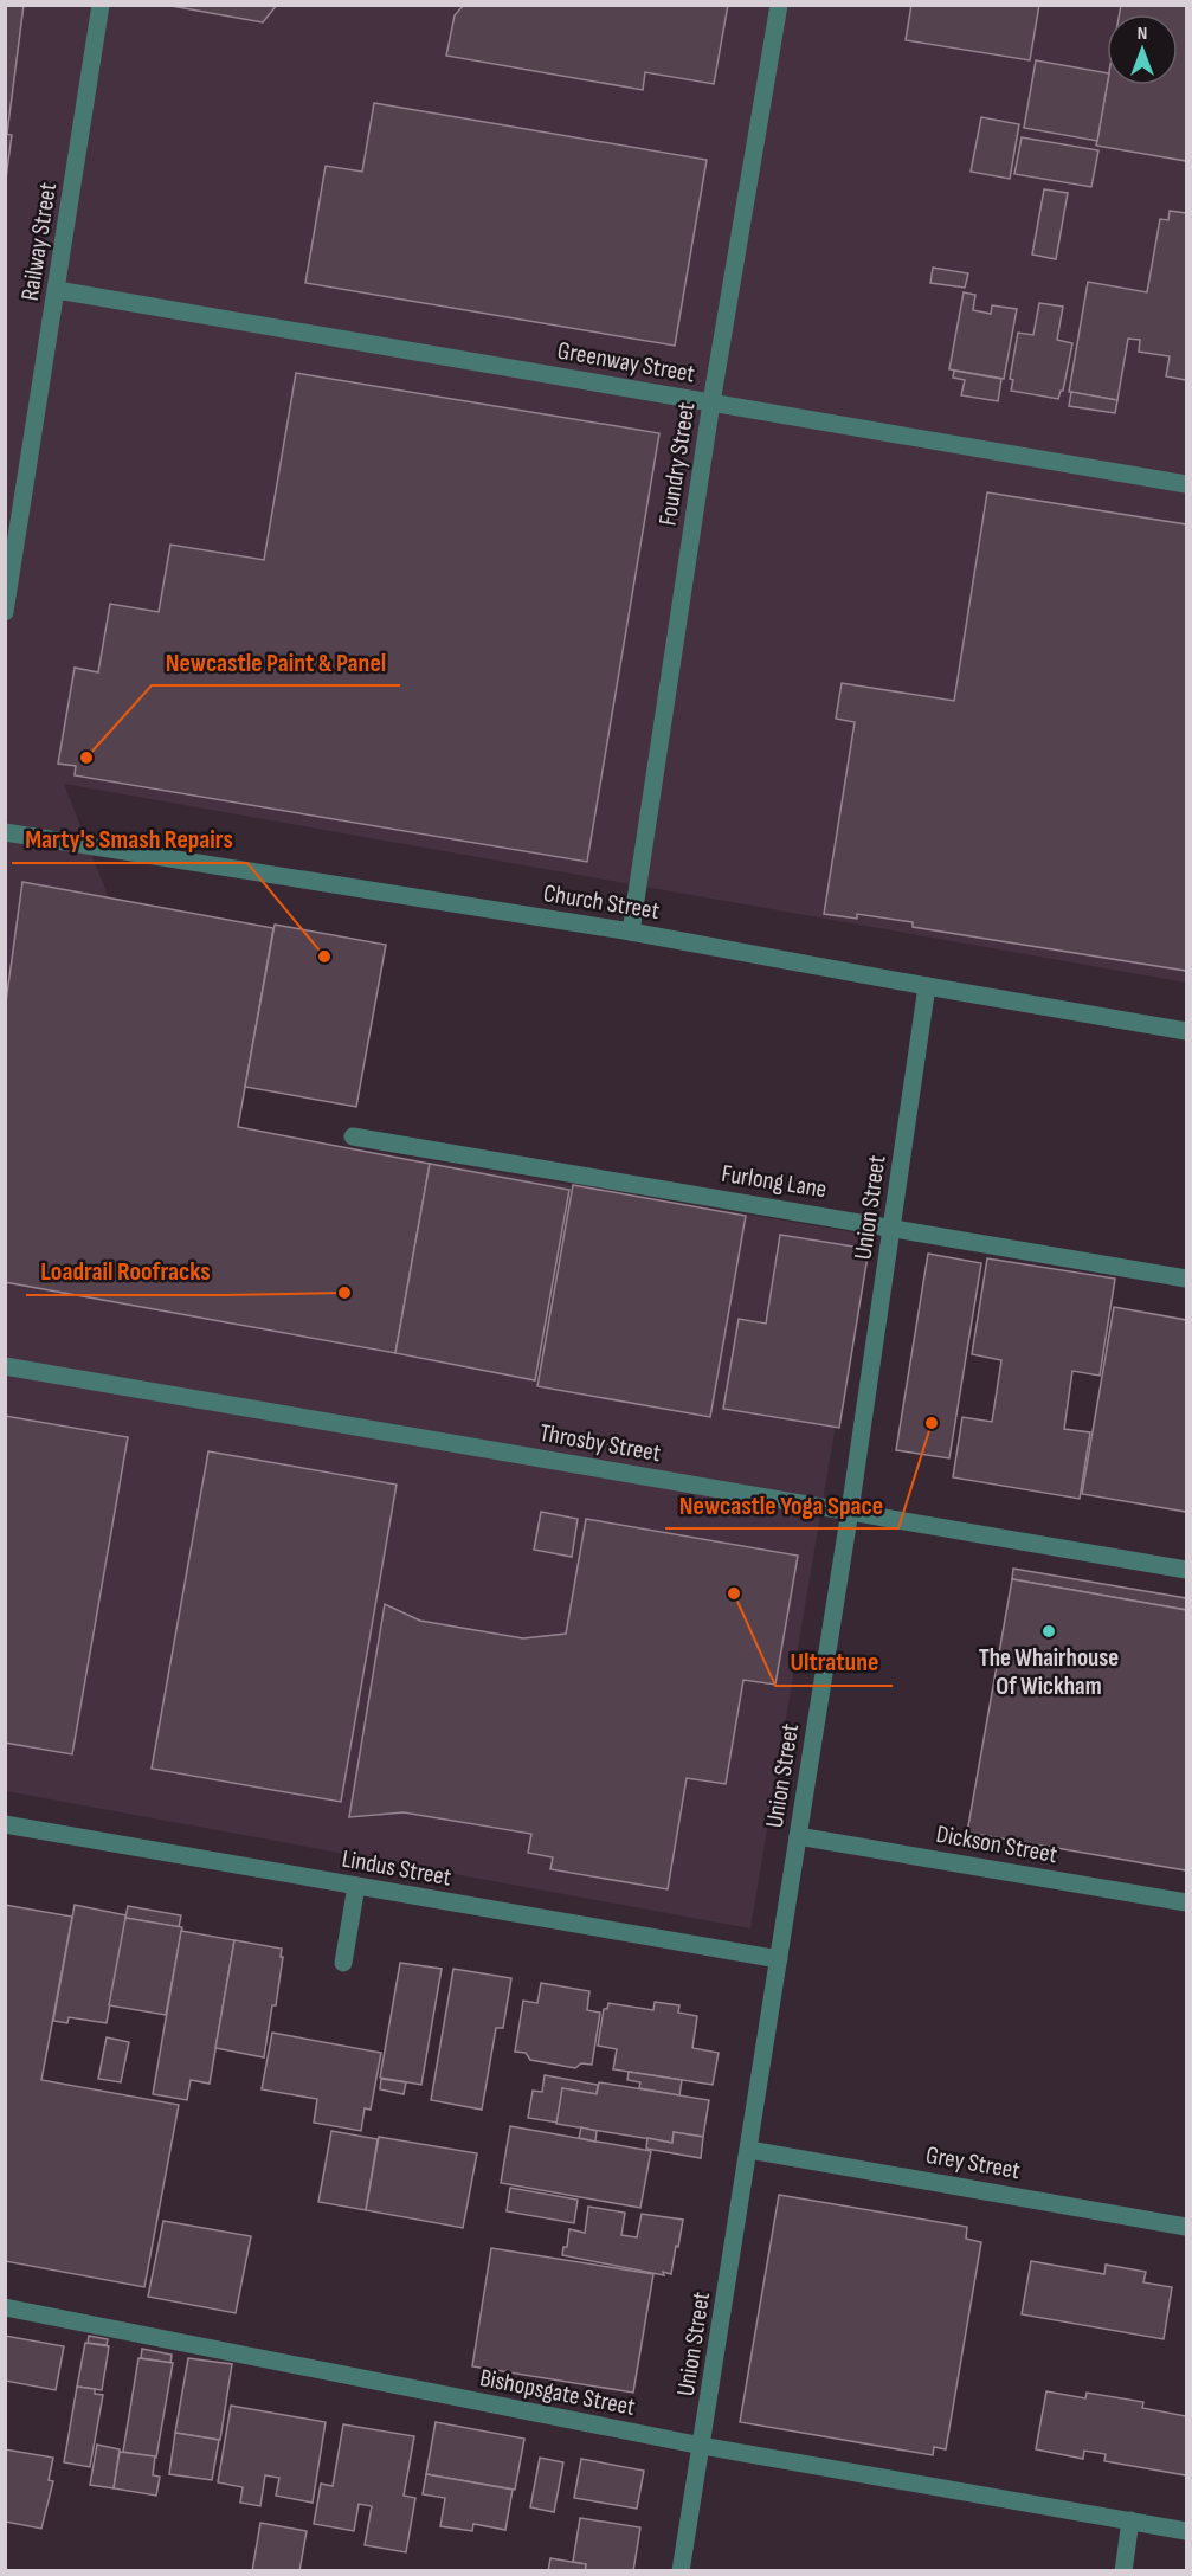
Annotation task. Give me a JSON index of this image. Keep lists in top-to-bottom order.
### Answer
{
  "streets": {
    "street": [
      "Railway Street",
      "Greenway Street",
      "Foundry Street",
      "Church Street",
      "Furlong Lane",
      "Union Street",
      "Throsby Street",
      "Dickson Street",
      "Lindus Street",
      "Grey Street",
      "Bishopsgate Street"
    ]
  },
  "crossings": [
    ["Railway Street", "Greenway Street"],
    ["Greenway Street", "Foundry Street"],
    ["Foundry Street", "Church Street"],
    ["Church Street", "Union Street"],
    ["Furlong Lane", "Union Street"],
    ["Union Street", "Throsby Street"],
    ["Union Street", "Dickson Street"],
    ["Union Street", "Lindus Street"],
    ["Union Street", "Grey Street"],
    ["Union Street", "Bishopsgate Street"]
  ],
  "places": [
    "Newcastle Paint & Panel",
    "Marty's Smash Repairs",
    "Loadrail Roofracks",
    "Newcastle Yoga Space",
    "Ultratune",
    "The Whairhouse Of Wickham"
  ],
  "north": "top"
}
